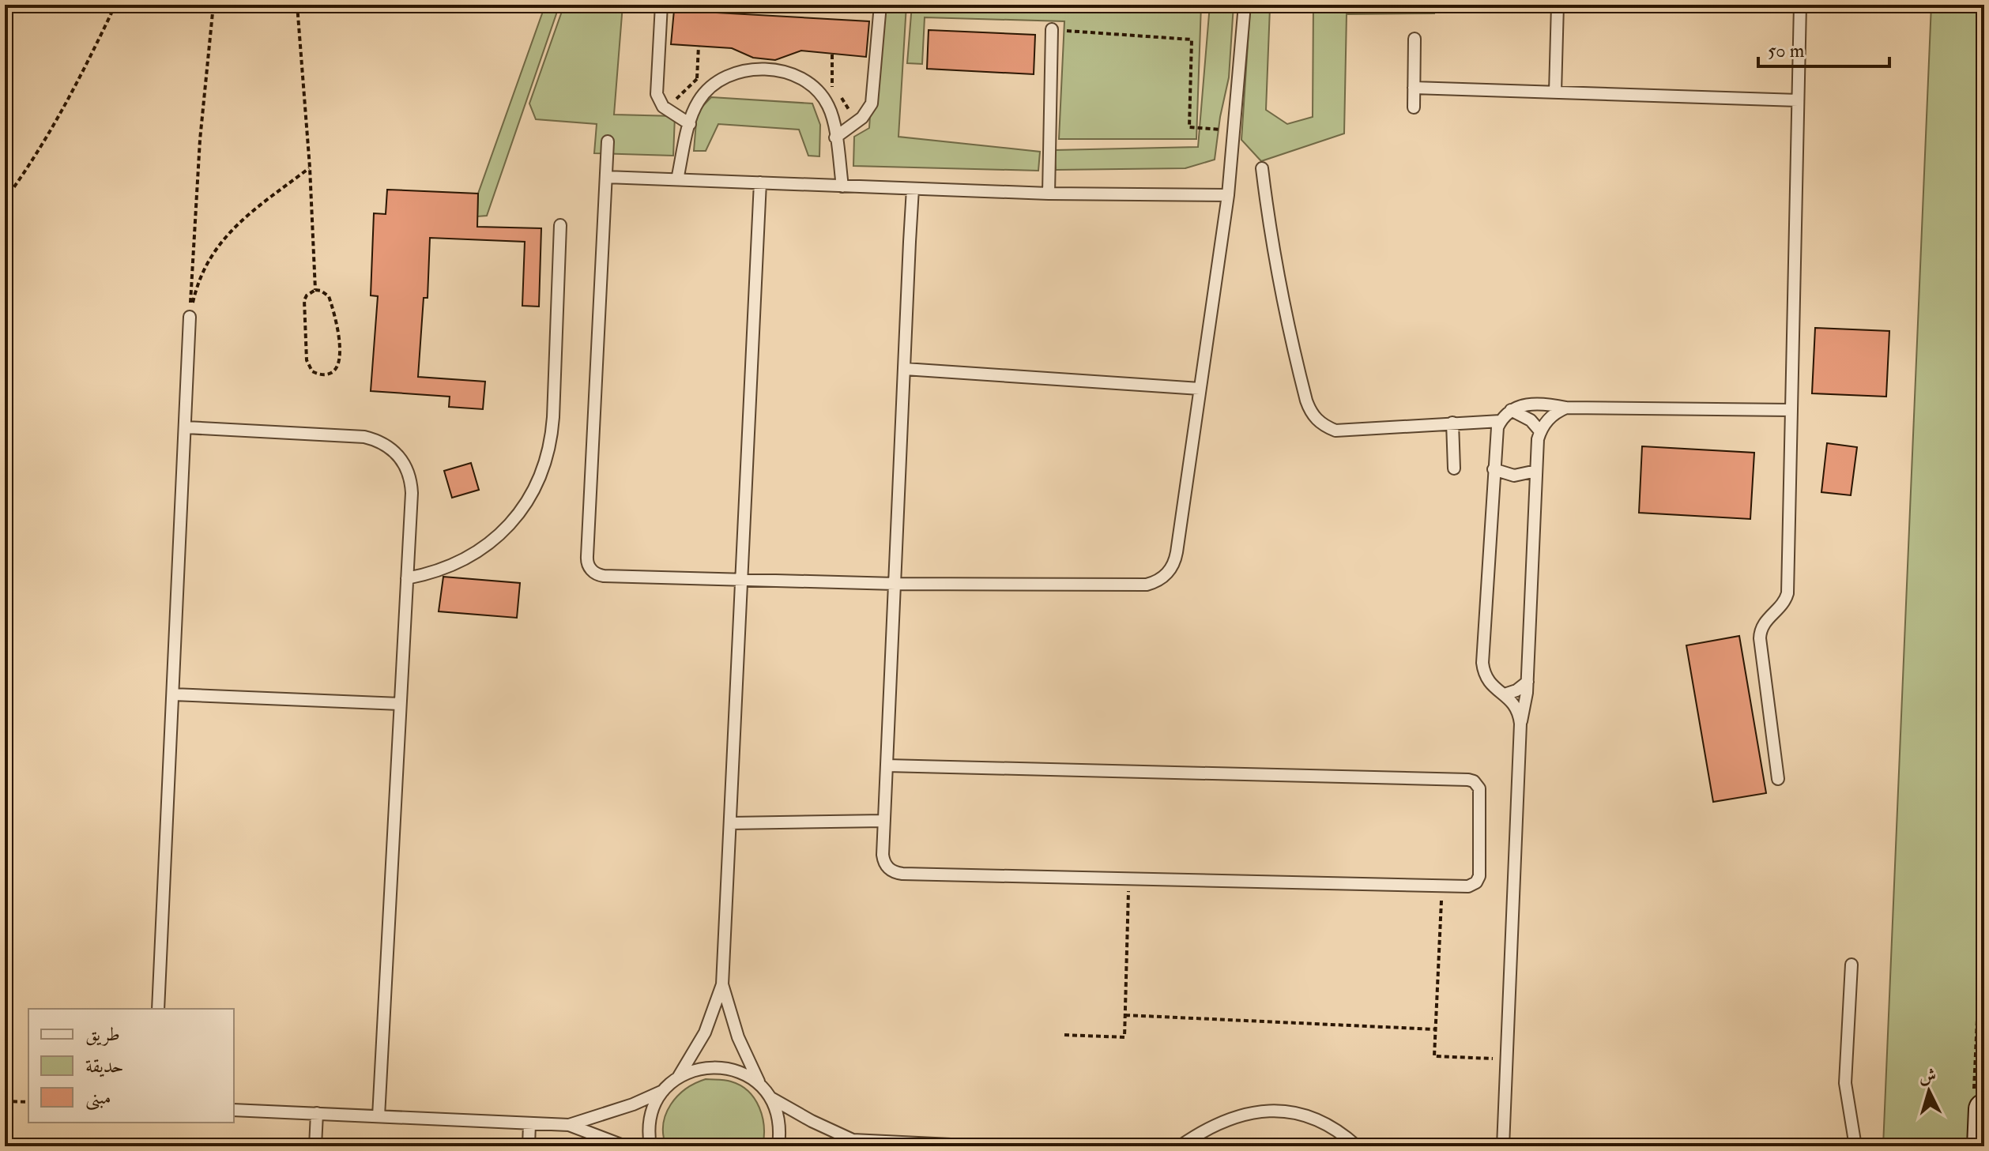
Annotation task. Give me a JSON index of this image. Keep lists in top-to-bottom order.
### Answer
{
  "legend": ["طريق", "حديقة", "مبنى"],
  "scale_bar": "50 m",
  "north": "top"
}
